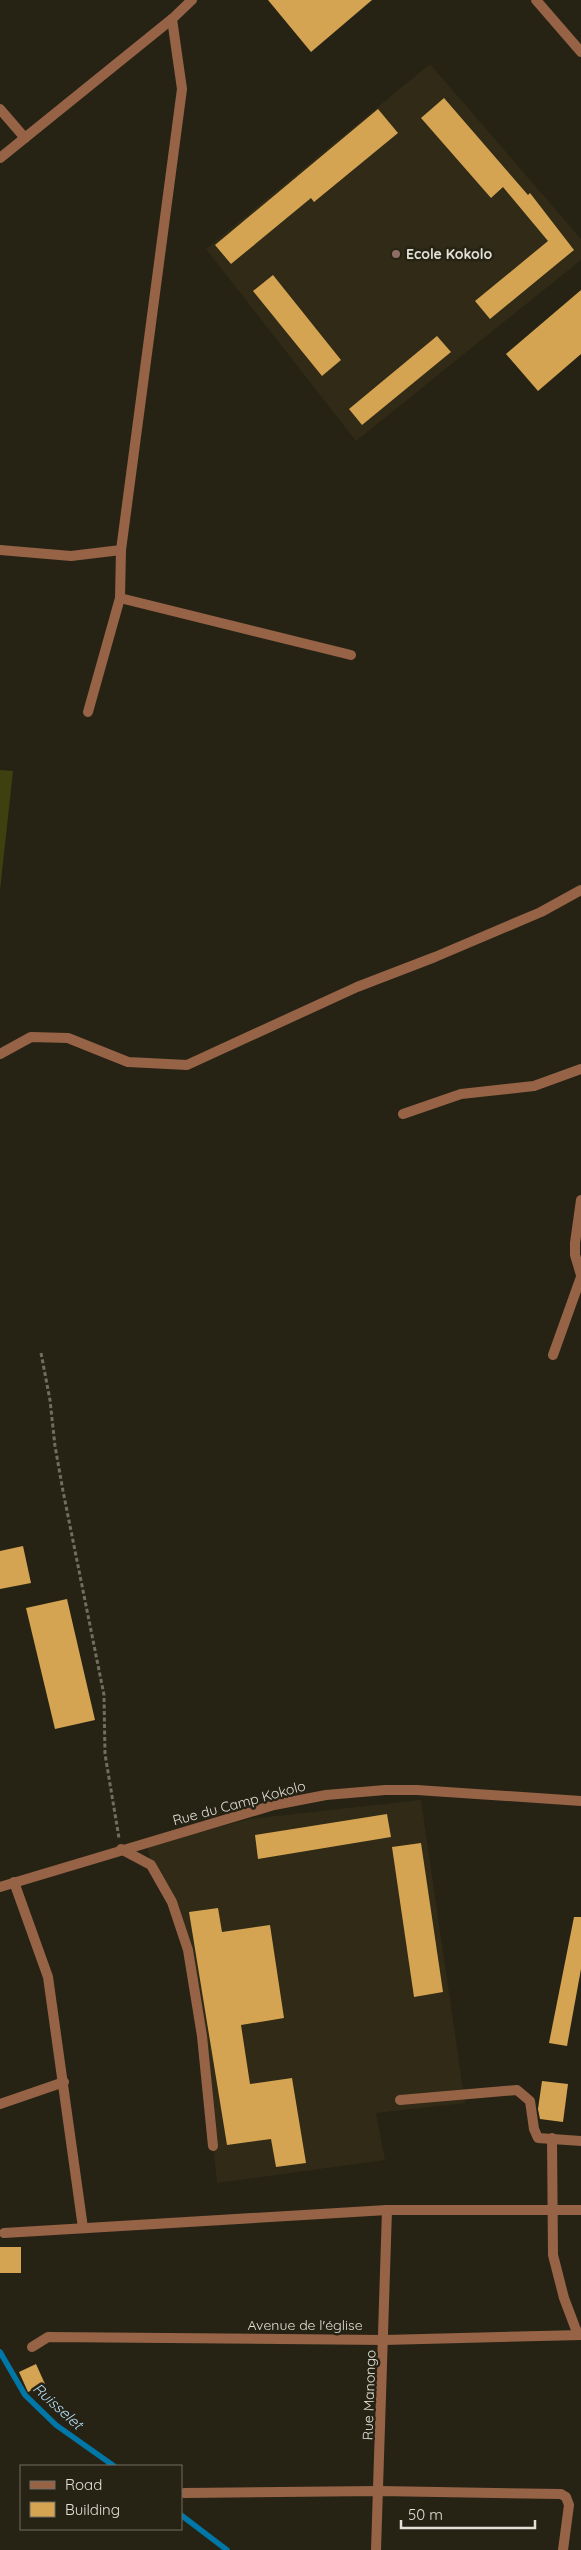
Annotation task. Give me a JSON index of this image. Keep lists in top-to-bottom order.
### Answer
{
  "streets": {
    "street": ["Rue du Camp Kokolo", "Avenue de l'église", "Rue Manongo"]
  },
  "crossings": [
    ["Avenue de l'église", "Rue Manongo"]
  ],
  "water": ["Ruisselet"],
  "places": ["Ecole Kokolo"],
  "legend": ["Road", "Building"],
  "scale_bar": "50 m"
}
